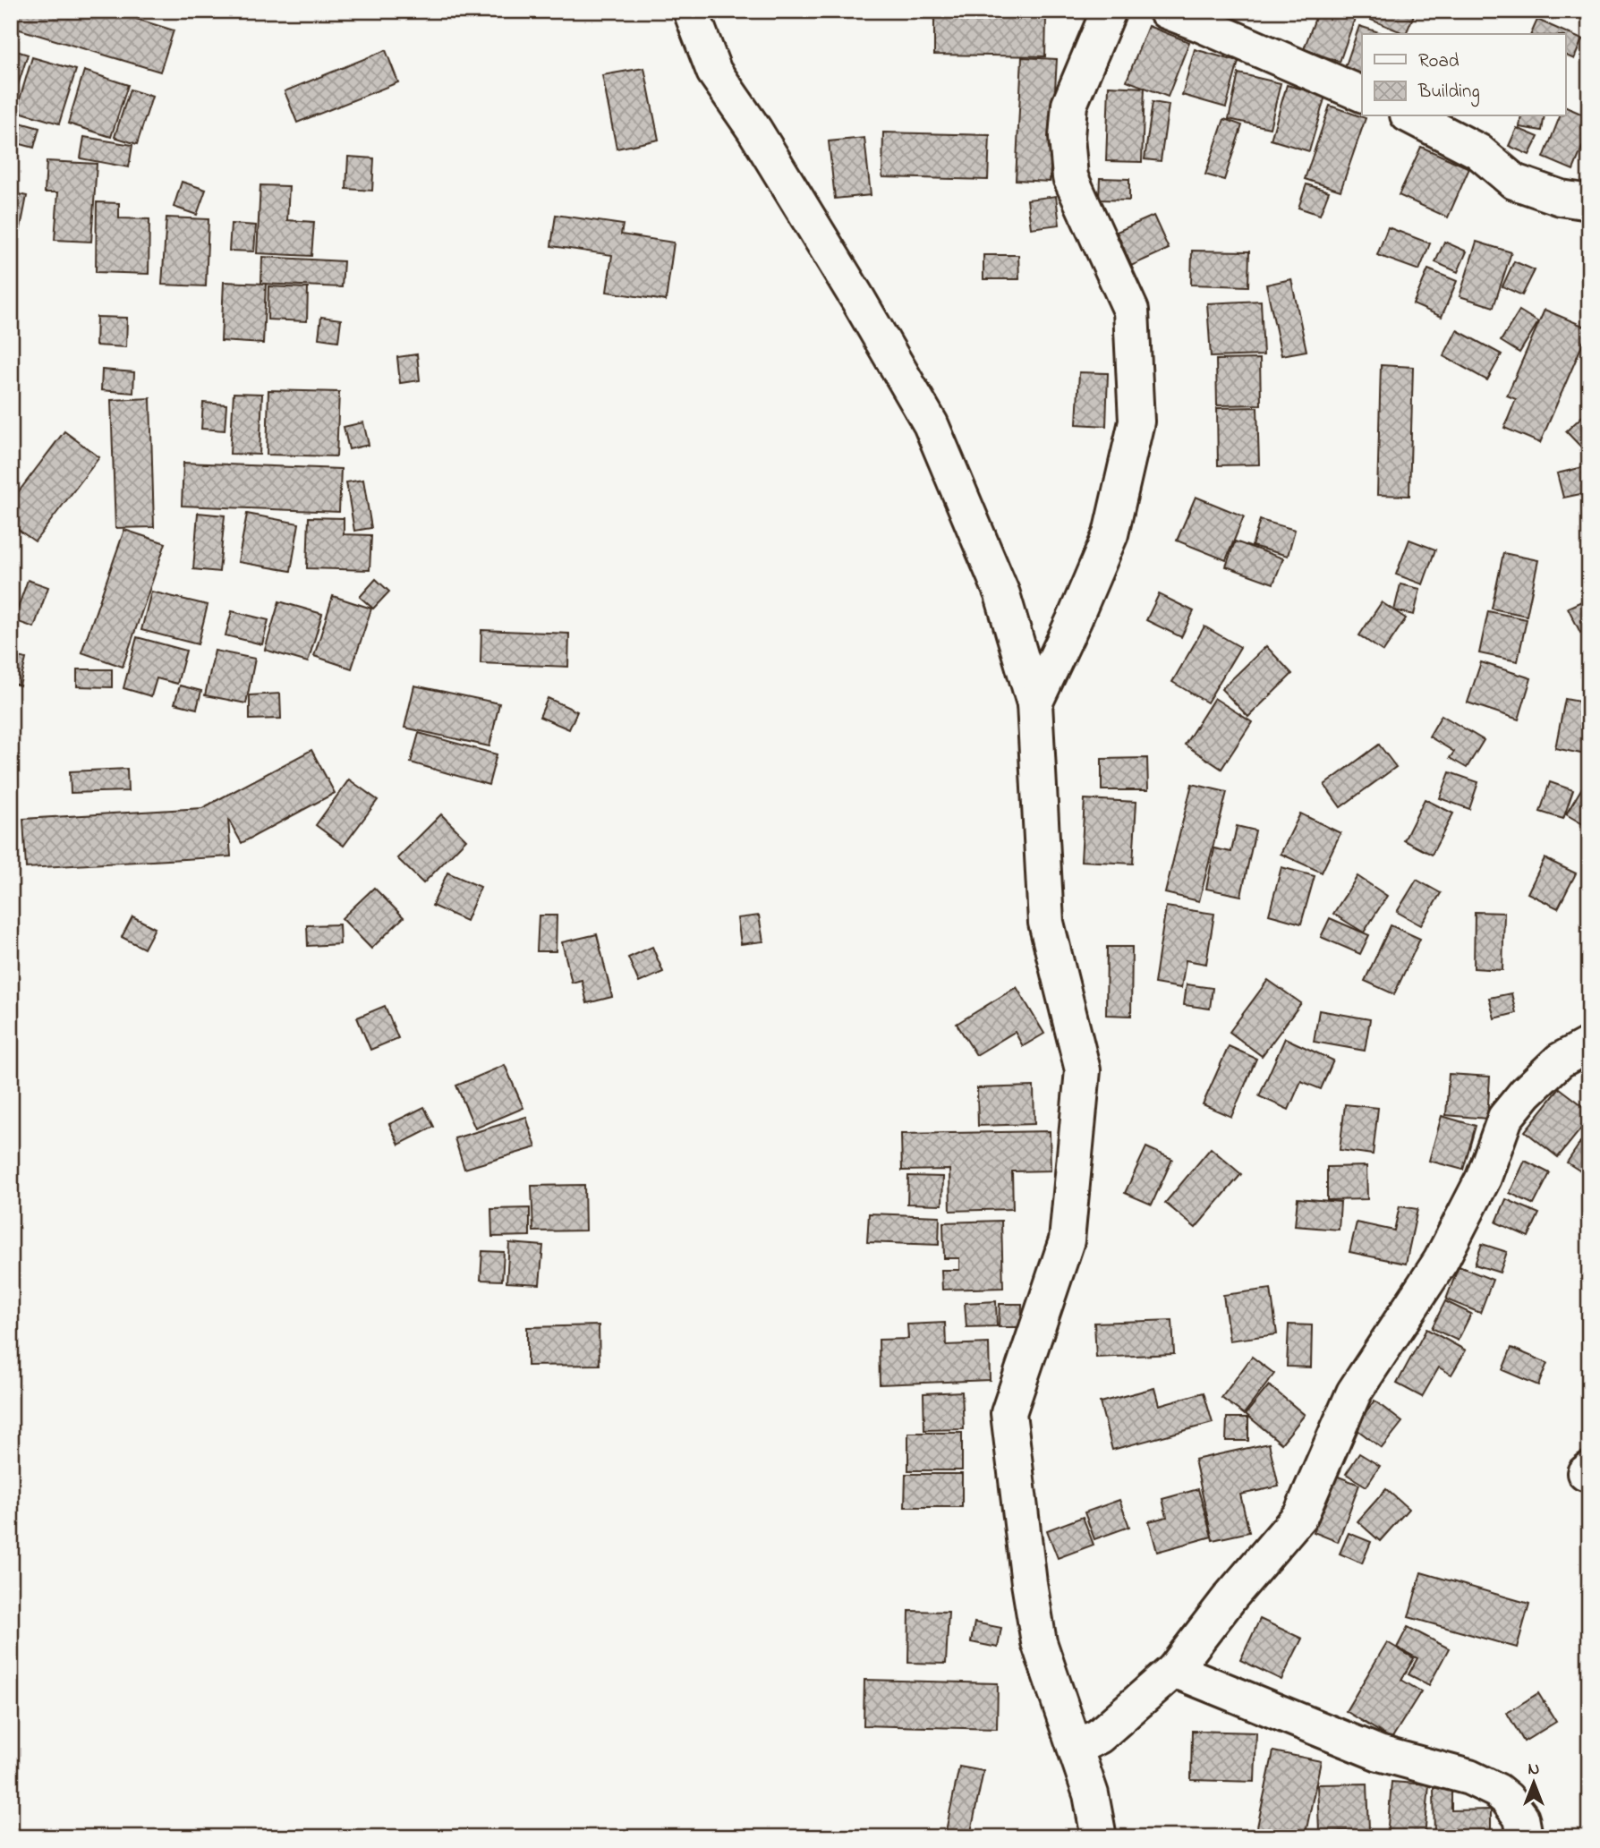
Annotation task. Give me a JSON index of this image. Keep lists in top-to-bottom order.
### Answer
{
  "legend": ["Road", "Building"],
  "north": "top"
}
